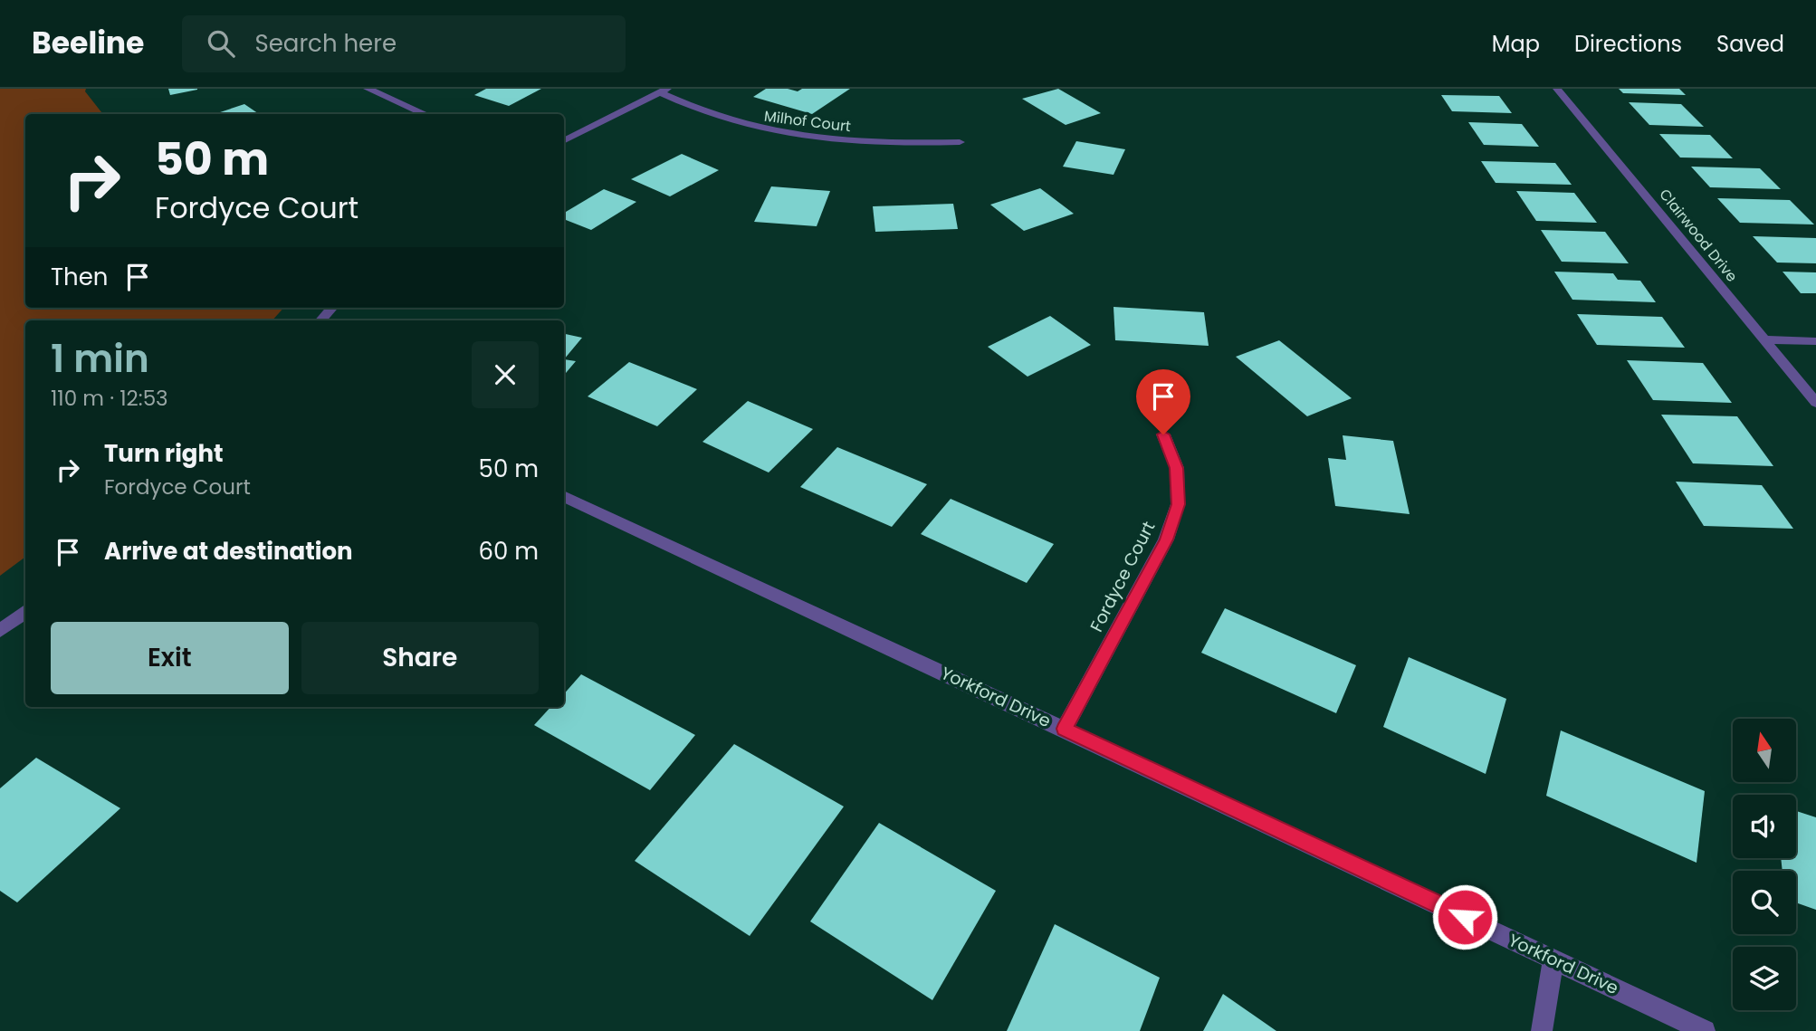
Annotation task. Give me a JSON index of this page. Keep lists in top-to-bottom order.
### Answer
{
  "streets": {
    "street": [
      "Milhof Court",
      "Clairwood Drive",
      "Fordyce Court",
      "Yorkford Drive"
    ]
  },
  "crossings": [
    ["Fordyce Court", "Yorkford Drive"]
  ],
  "north": "top",
  "page": {
    "header": "Beeline",
    "search": "Search here",
    "nav": ["Map", "Directions", "Saved"],
    "turn": ["50 m", "Fordyce Court"],
    "then": "Then",
    "heading": ["1 min", "110 m · 12:53"],
    "list": [
      {
        "name": "Turn right",
        "note": "Fordyce Court",
        "value": "50 m"
      },
      {
        "name": "Arrive at destination",
        "value": "60 m"
      }
    ],
    "buttons": ["Exit", "Share"]
  }
}
